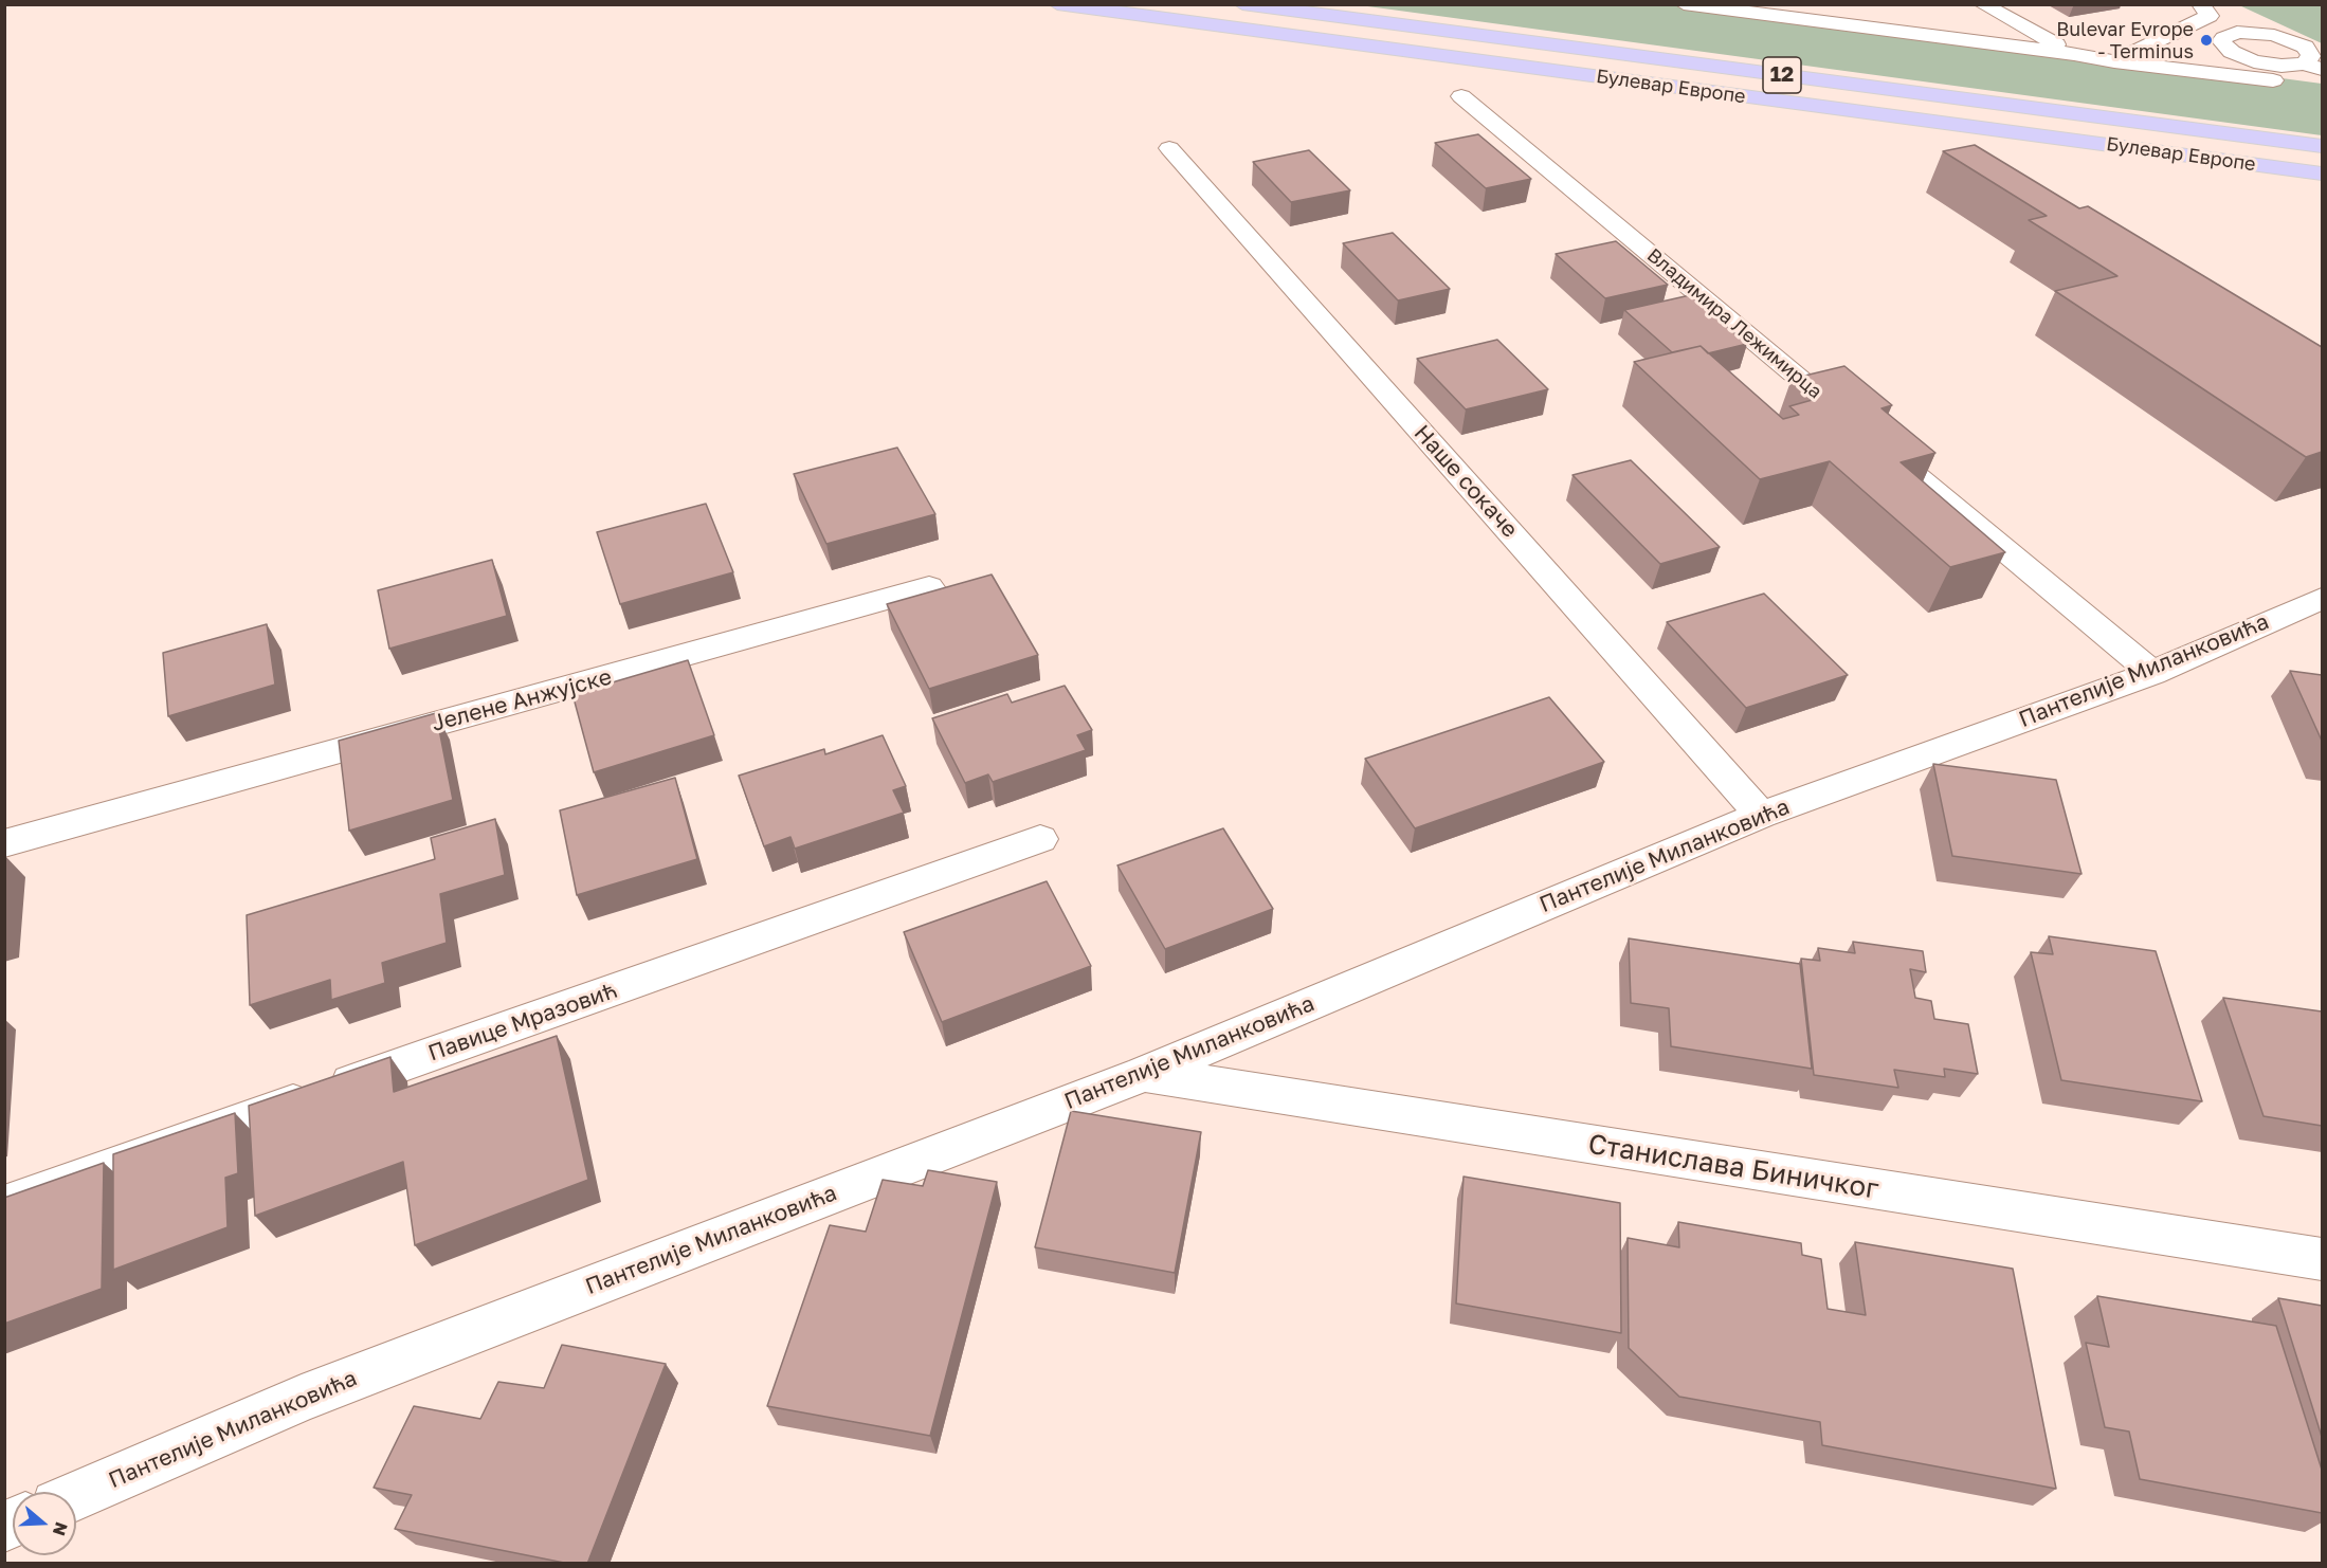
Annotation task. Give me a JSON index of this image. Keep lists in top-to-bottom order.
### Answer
{
  "streets": {
    "main road": ["12", "Булевар Европе"],
    "street": [
      "Владимира Лежимирца",
      "Наше сокаче",
      "Пантелије Миланковића",
      "Јелене Анжујске",
      "Павице Мразовић",
      "Станислава Биничког"
    ]
  },
  "crossings": [
    ["Владимира Лежимирца", "Пантелије Миланковића"],
    ["Наше сокаче", "Пантелије Миланковића"],
    ["Пантелије Миланковића", "Станислава Биничког"]
  ],
  "places": ["Bulevar Evrope - Terminus"],
  "north": "right"
}
